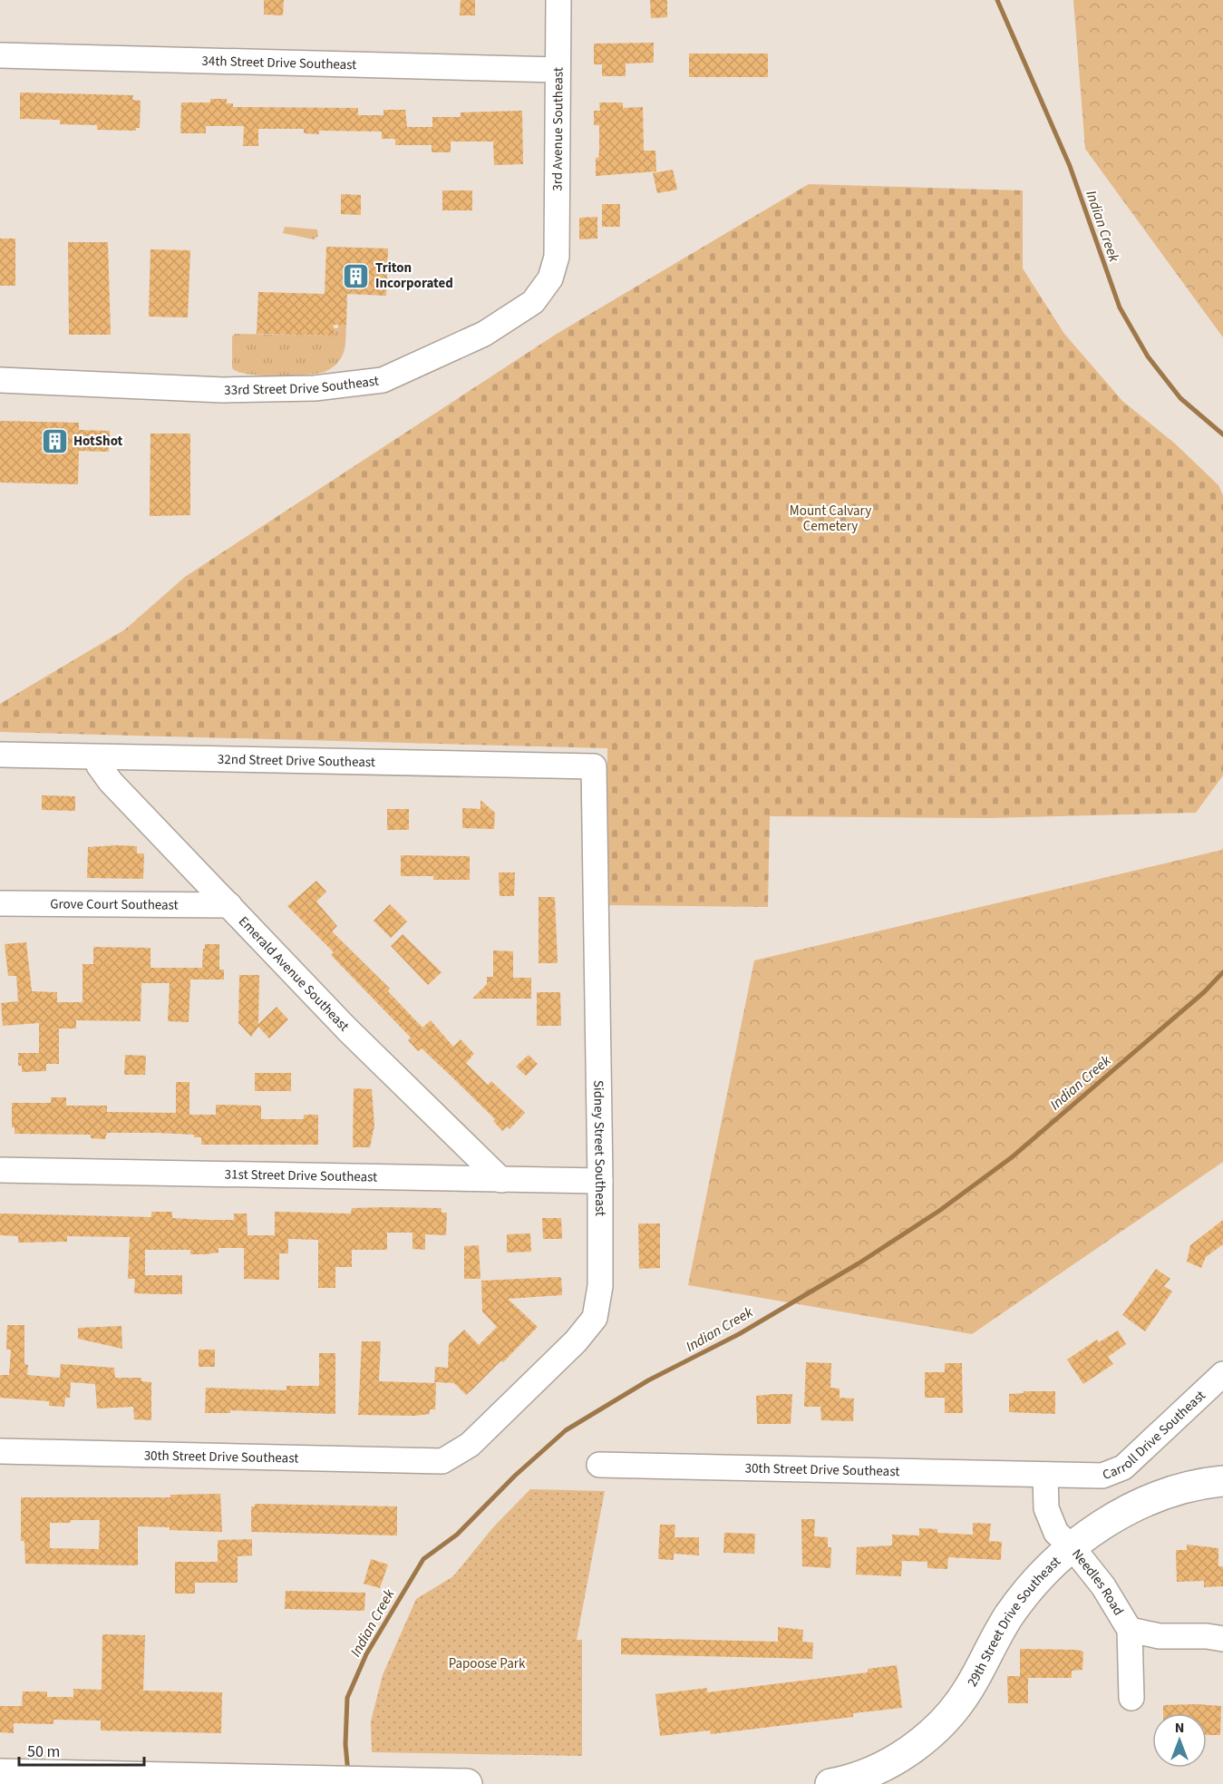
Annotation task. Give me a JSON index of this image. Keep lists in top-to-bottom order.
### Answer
{
  "streets": {
    "main road": ["29th Street Drive Southeast"],
    "street": [
      "34th Street Drive Southeast",
      "3rd Avenue Southeast",
      "33rd Street Drive Southeast",
      "32nd Street Drive Southeast",
      "Grove Court Southeast",
      "Emerald Avenue Southeast",
      "Sidney Street Southeast",
      "31st Street Drive Southeast",
      "Carroll Drive Southeast",
      "30th Street Drive Southeast",
      "Needles Road"
    ]
  },
  "crossings": [
    ["34th Street Drive Southeast", "3rd Avenue Southeast"],
    ["3rd Avenue Southeast", "33rd Street Drive Southeast"],
    ["32nd Street Drive Southeast", "Emerald Avenue Southeast"],
    ["32nd Street Drive Southeast", "Sidney Street Southeast"],
    ["Grove Court Southeast", "Emerald Avenue Southeast"],
    ["Emerald Avenue Southeast", "31st Street Drive Southeast"],
    ["Sidney Street Southeast", "31st Street Drive Southeast"],
    ["Sidney Street Southeast", "30th Street Drive Southeast"],
    ["Carroll Drive Southeast", "30th Street Drive Southeast"],
    ["Carroll Drive Southeast", "Needles Road"],
    ["30th Street Drive Southeast", "Needles Road"],
    ["Needles Road", "29th Street Drive Southeast"]
  ],
  "water": ["Indian Creek"],
  "parks": ["Mount Calvary Cemetery", "Papoose Park"],
  "places": {
    "building": ["Triton Incorporated", "HotShot"]
  },
  "scale_bar": "50 m",
  "north": "top"
}
